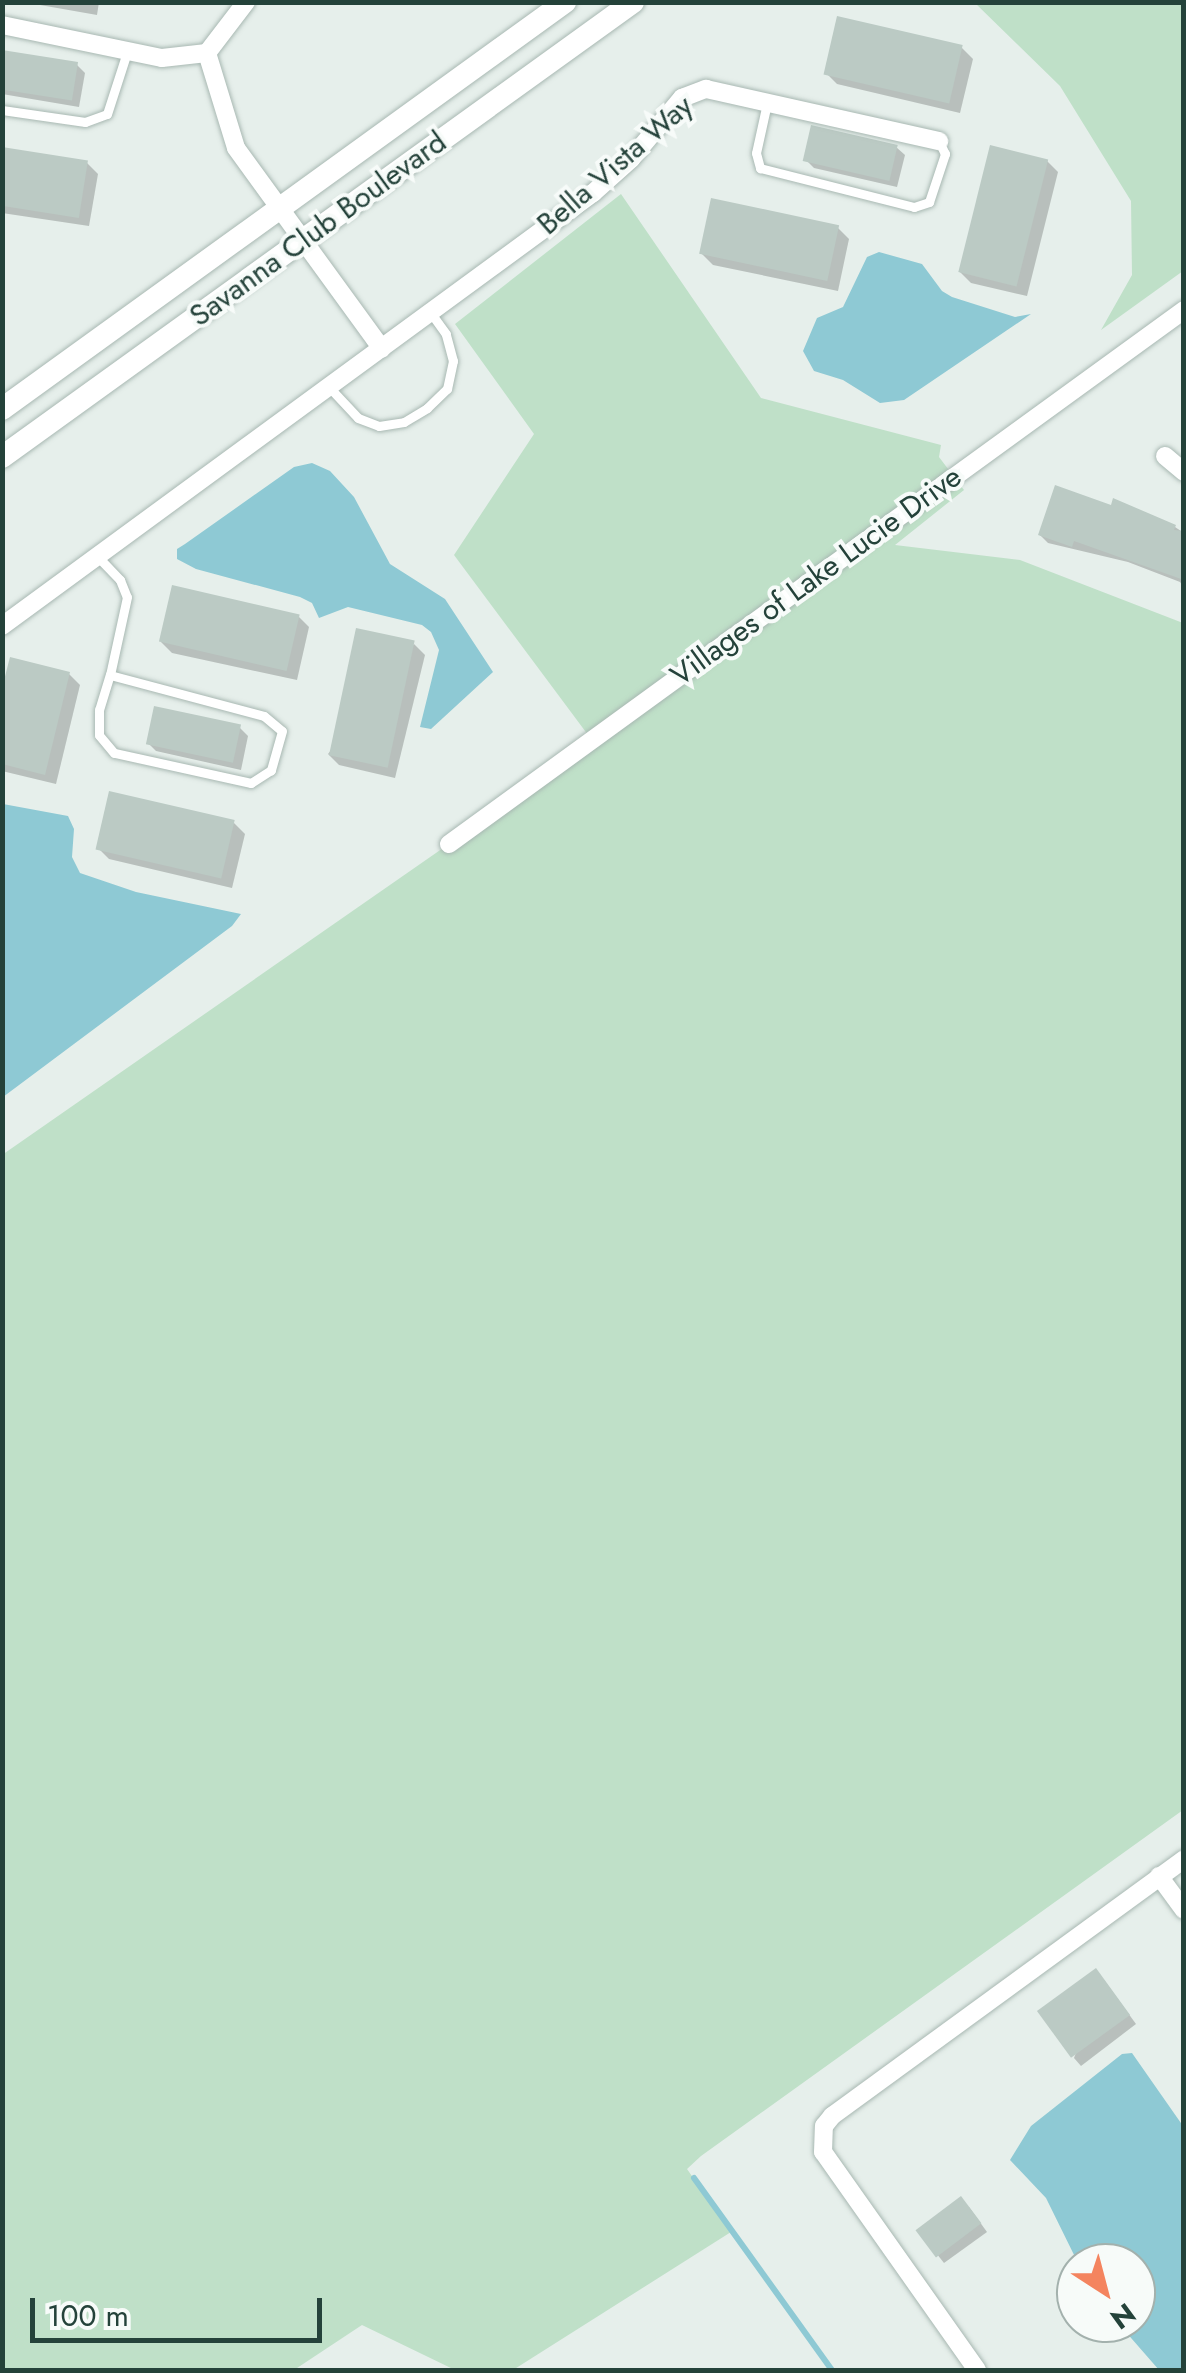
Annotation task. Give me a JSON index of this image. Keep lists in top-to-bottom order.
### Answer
{
  "streets": {
    "street": ["Bella Vista Way", "Savanna Club Boulevard", "Villages of Lake Lucie Drive"]
  },
  "scale_bar": "100 m",
  "north": "bottom right"
}
